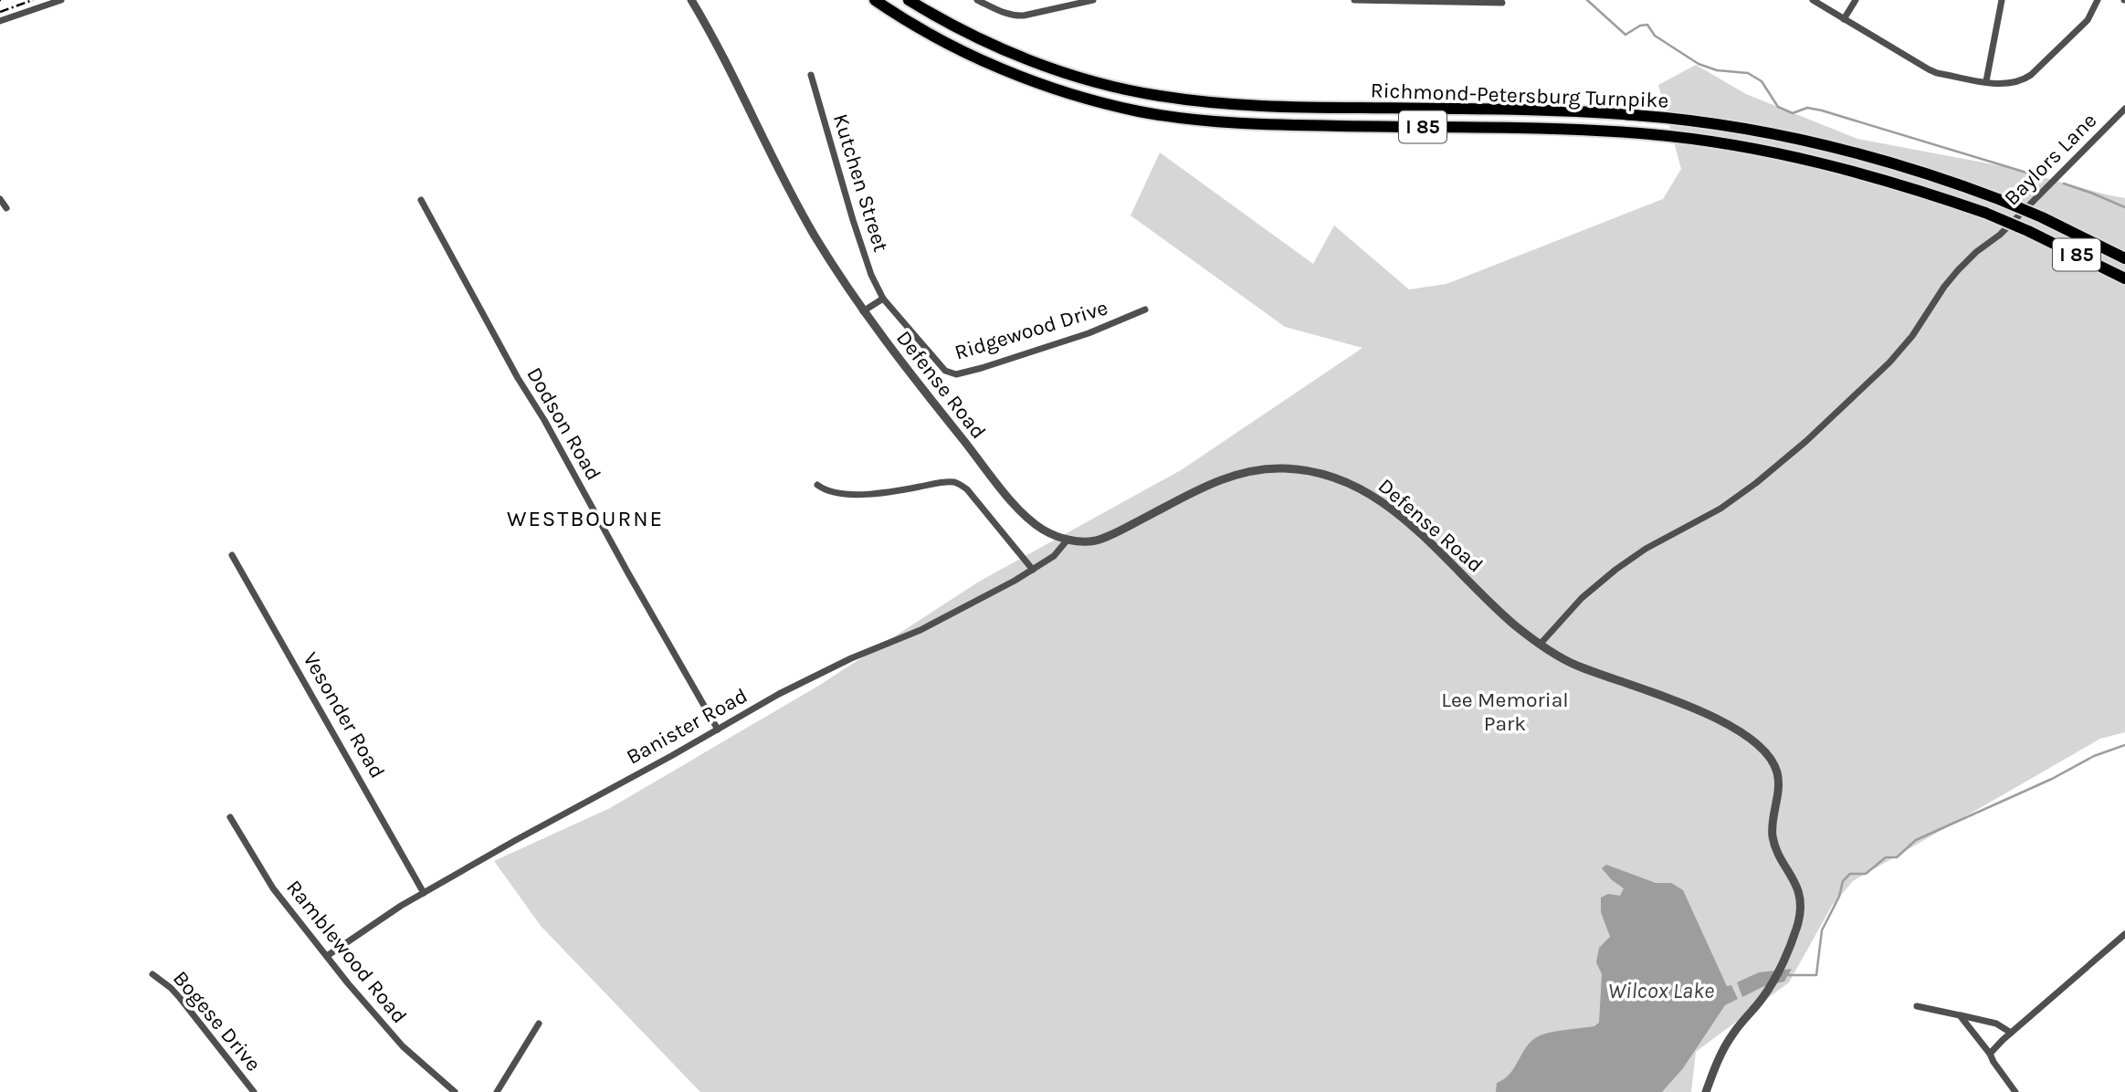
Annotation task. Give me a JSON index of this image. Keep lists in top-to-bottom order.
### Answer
{
  "streets": {
    "highway": ["Richmond-Petersburg Turnpike", "I 85"],
    "street": [
      "Baylors Lane",
      "Kutchen Street",
      "Ridgewood Drive",
      "Defense Road",
      "Dodson Road",
      "Vesonder Road",
      "Banister Road",
      "Ramblewood Road",
      "Bogese Drive"
    ]
  },
  "crossings": [
    ["Baylors Lane", "Defense Road"],
    ["Kutchen Street", "Ridgewood Drive"],
    ["Defense Road", "Banister Road"],
    ["Dodson Road", "Banister Road"],
    ["Vesonder Road", "Banister Road"],
    ["Banister Road", "Ramblewood Road"]
  ],
  "districts": ["WESTBOURNE"],
  "water": ["Wilcox Lake"],
  "parks": ["Lee Memorial Park"]
}
